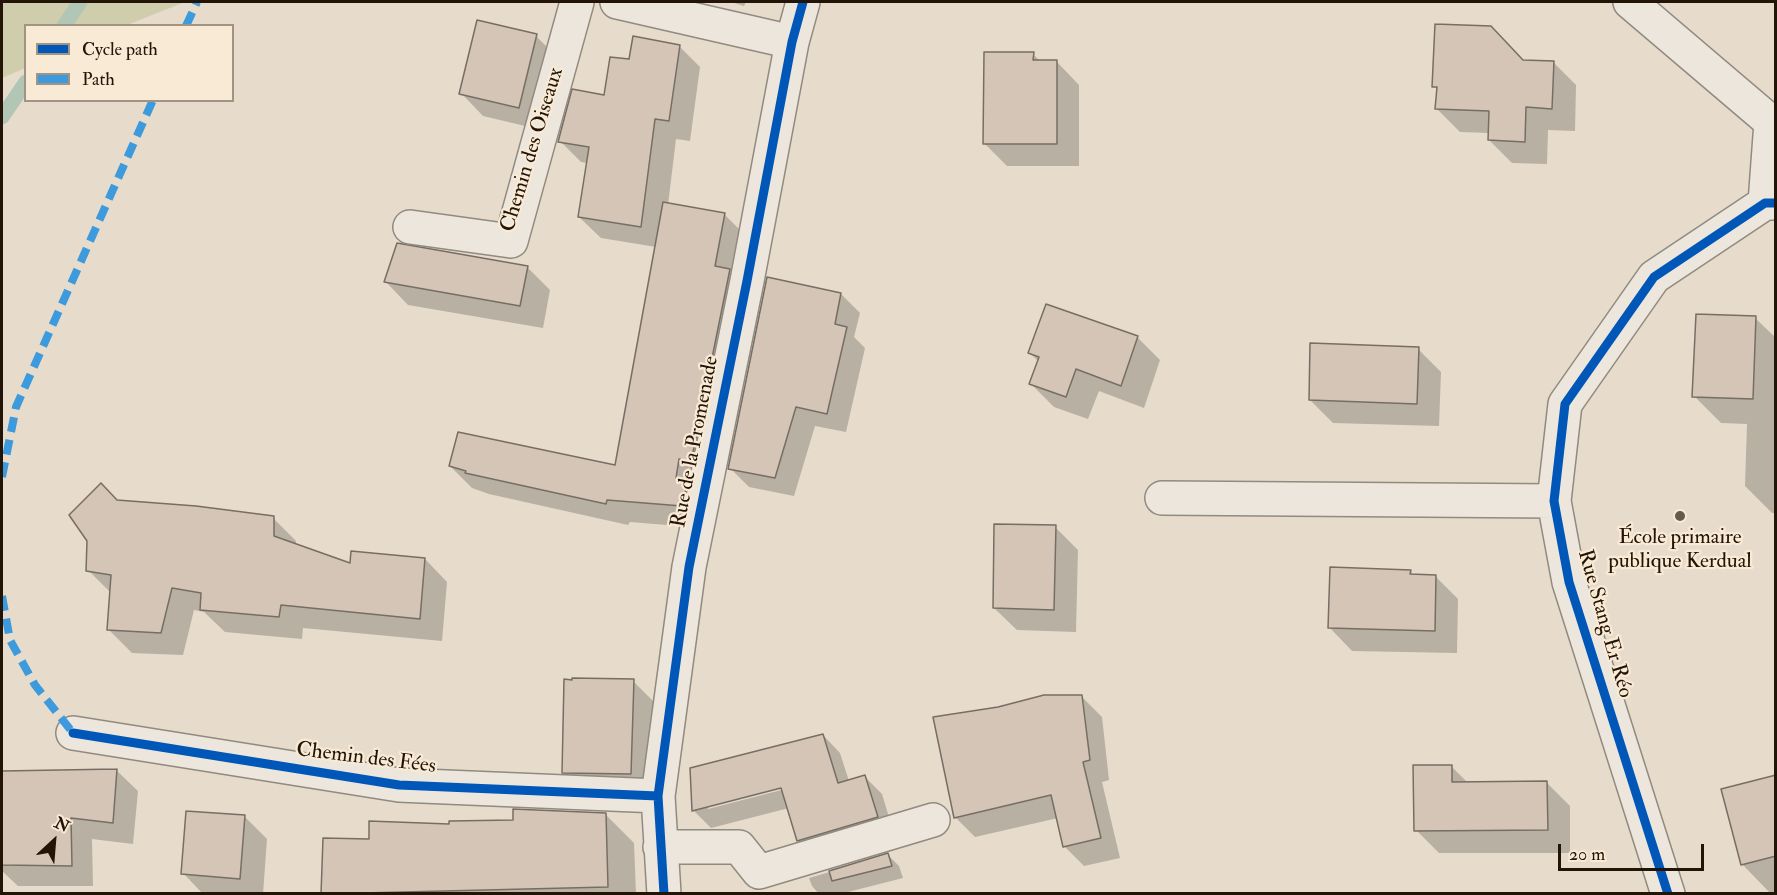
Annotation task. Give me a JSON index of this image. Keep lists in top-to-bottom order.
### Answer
{
  "streets": {
    "street": [
      "Chemin des Oiseaux",
      "Rue de la Promenade",
      "Rue Stang Er Réo",
      "Chemin des Fées"
    ]
  },
  "crossings": [
    ["Rue de la Promenade", "Chemin des Fées"]
  ],
  "places": ["École primaire publique Kerdual"],
  "legend": ["Cycle path", "Path"],
  "scale_bar": "20 m",
  "north": "top right"
}
